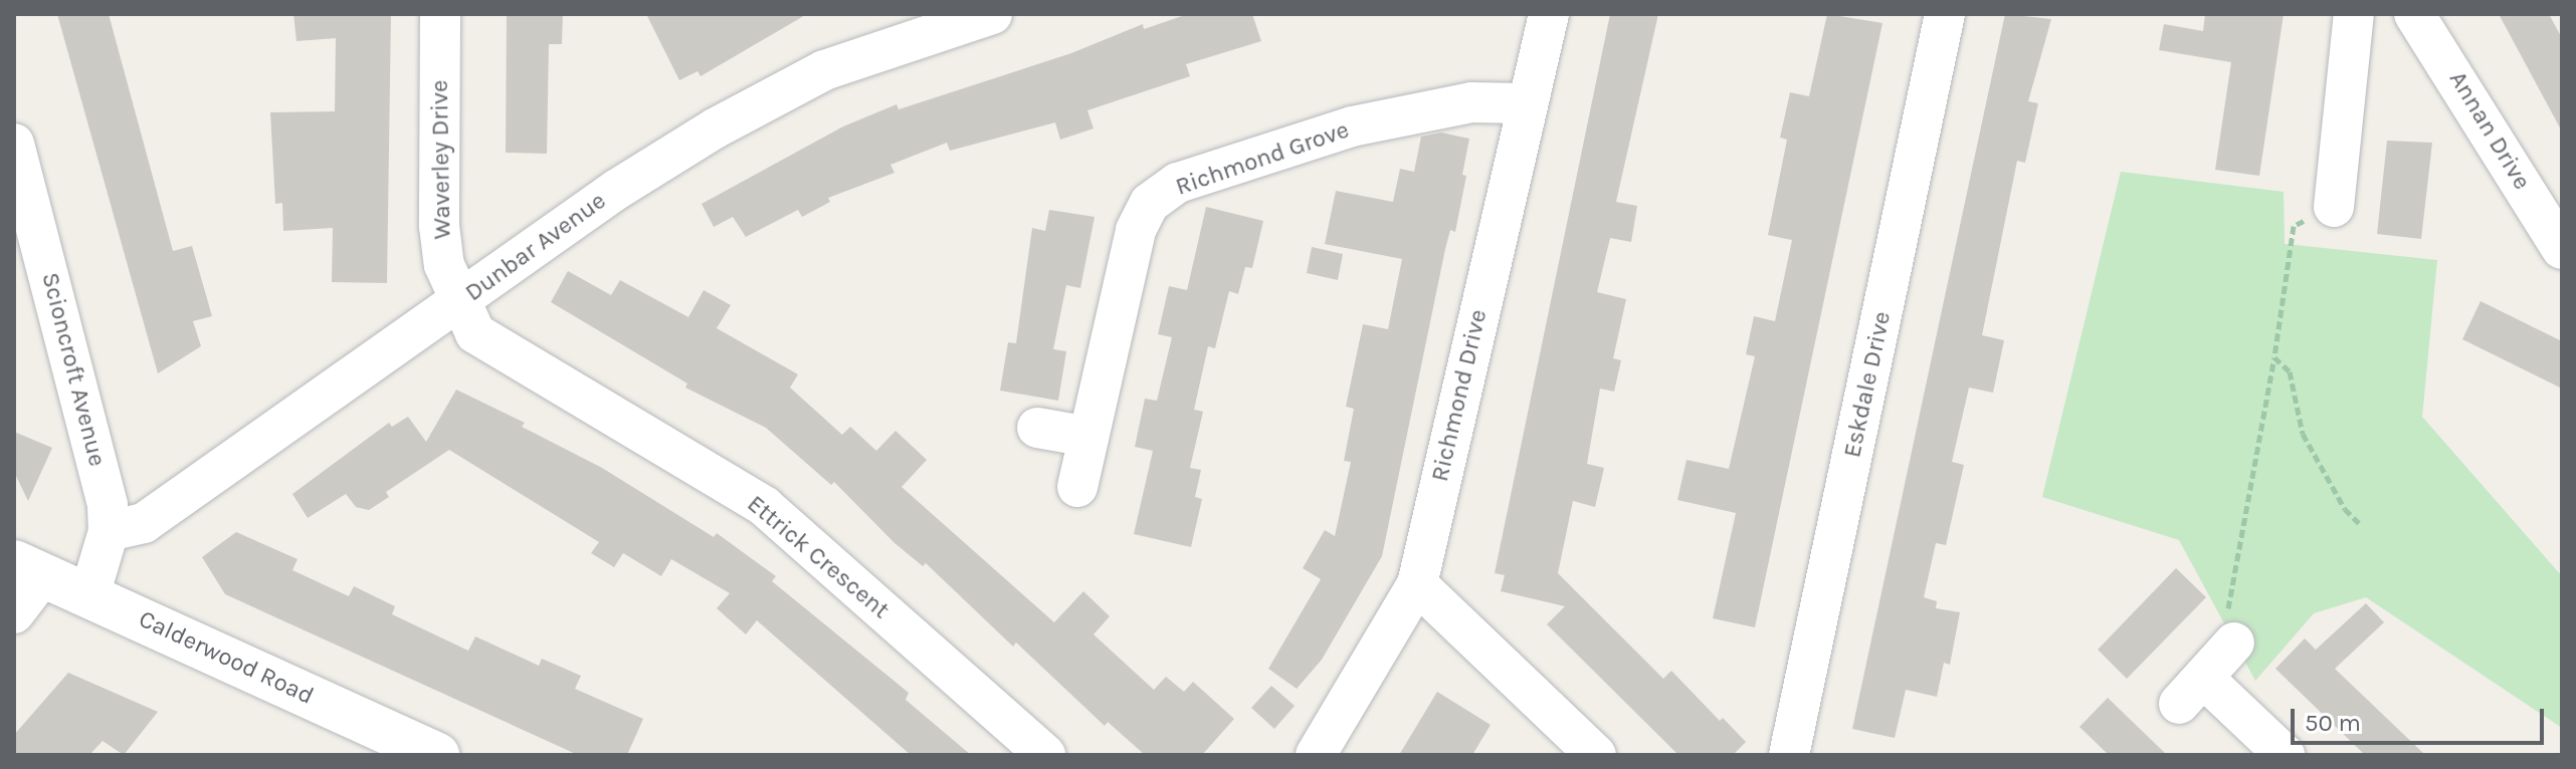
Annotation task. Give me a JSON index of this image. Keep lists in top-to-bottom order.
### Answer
{
  "streets": {
    "street": [
      "Annan Drive",
      "Richmond Grove",
      "Waverley Drive",
      "Dunbar Avenue",
      "Scioncroft Avenue",
      "Eskdale Drive",
      "Richmond Drive",
      "Ettrick Crescent",
      "Calderwood Road"
    ]
  },
  "crossings": [
    ["Richmond Grove", "Richmond Drive"],
    ["Waverley Drive", "Dunbar Avenue"],
    ["Waverley Drive", "Ettrick Crescent"],
    ["Dunbar Avenue", "Scioncroft Avenue"],
    ["Dunbar Avenue", "Ettrick Crescent"],
    ["Scioncroft Avenue", "Calderwood Road"]
  ],
  "scale_bar": "50 m"
}
